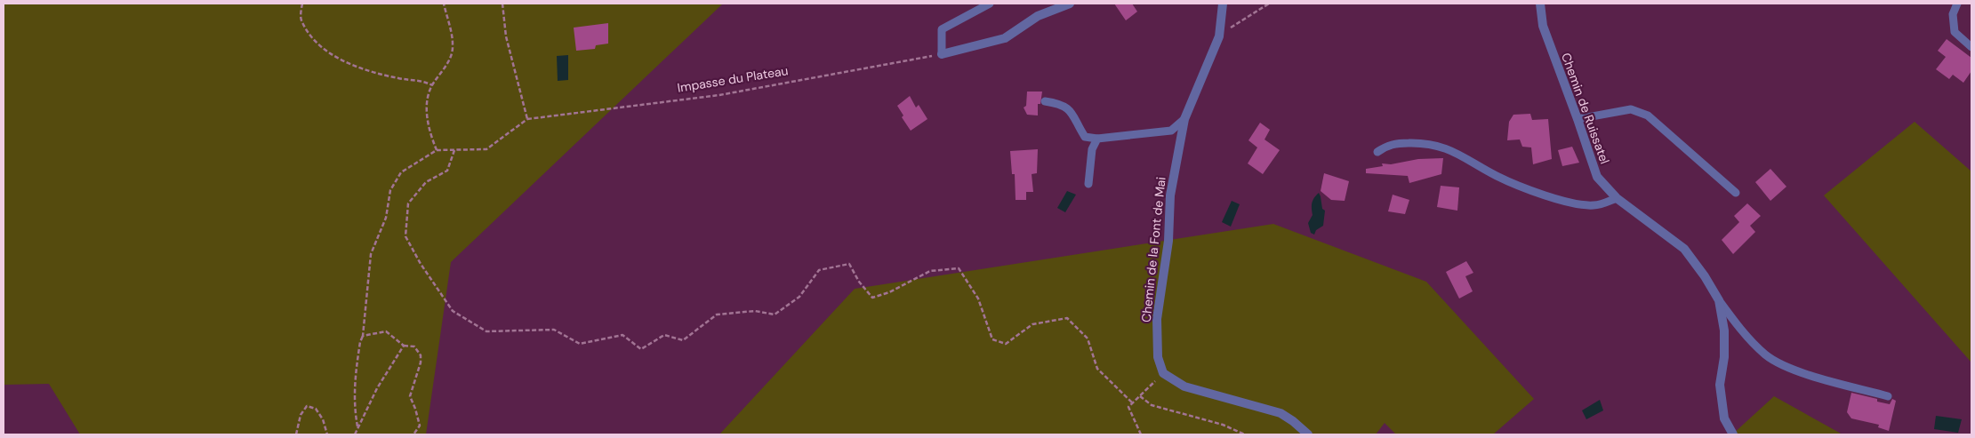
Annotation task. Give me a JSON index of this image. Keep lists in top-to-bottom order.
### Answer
{
  "streets": {
    "street": ["Chemin de Ruissatel", "Chemin de la Font de Mai"],
    "path": ["Impasse du Plateau"]
  }
}
